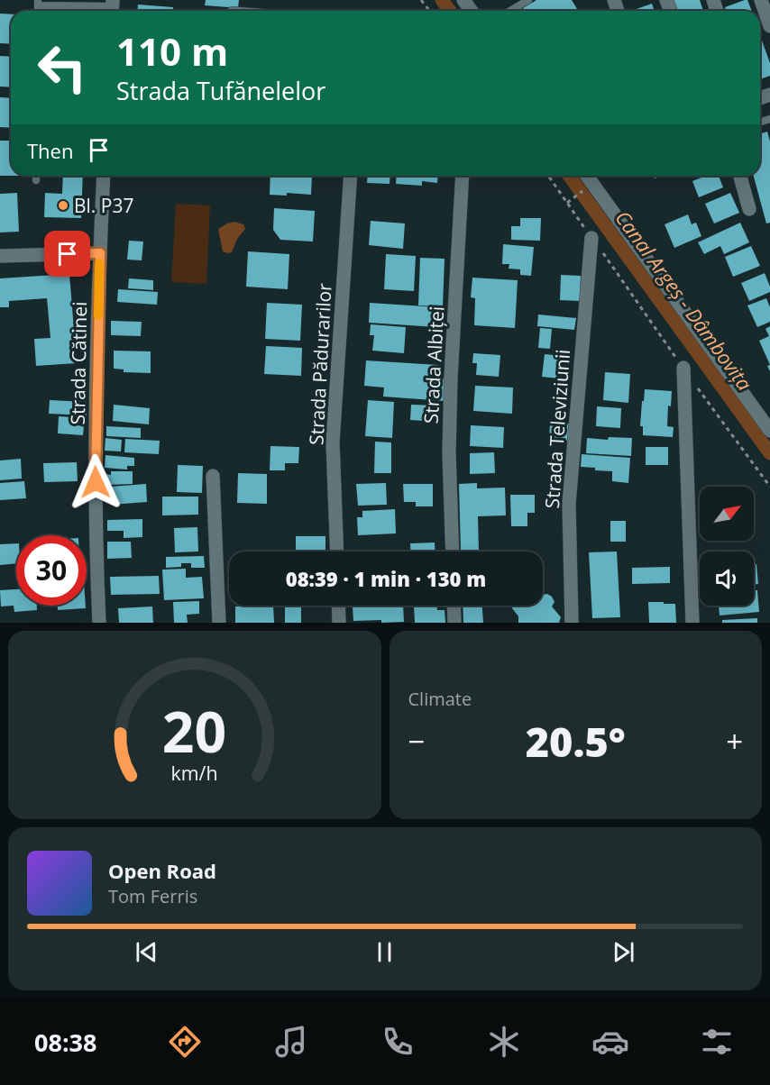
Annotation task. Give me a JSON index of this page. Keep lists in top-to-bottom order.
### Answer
{
  "streets": {
    "street": [
      "Strada Cătinei",
      "Strada Pădurarilor",
      "Strada Albiței",
      "Strada Televiziunii"
    ]
  },
  "water": ["Canal Argeș - Dâmbovița"],
  "places": ["Bl. P37"],
  "north": "top right",
  "page": {
    "turn": ["110 m", "Strada Tufănelelor"],
    "then": "Then",
    "limit": "30",
    "trip": "08:39 · 1 min · 130 m",
    "tile": "Climate",
    "heat": ["−", "20.5°", "+"],
    "song": ["Open Road", "Tom Ferris"],
    "tabs": "08:38",
    "gauge": ["20", "km/h"]
  }
}
